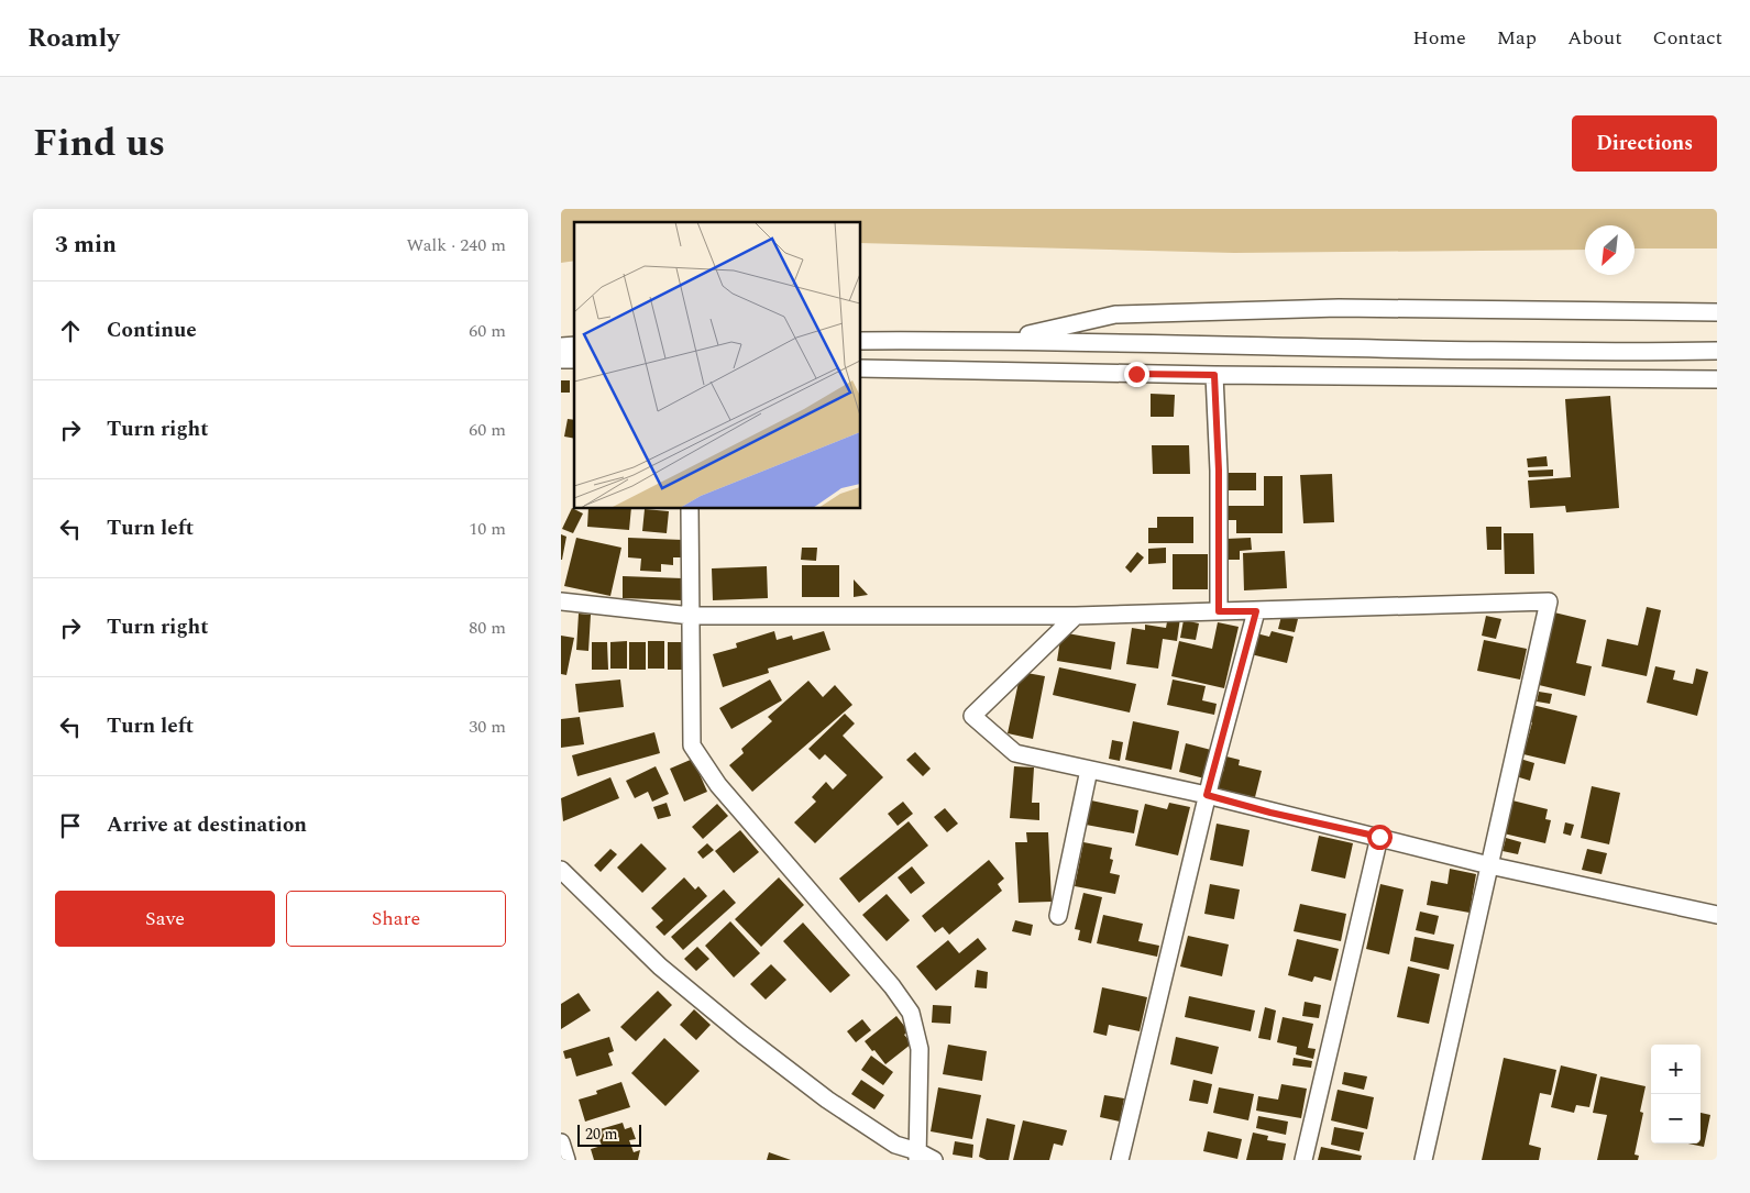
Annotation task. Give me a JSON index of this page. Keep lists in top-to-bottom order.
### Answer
{
  "scale_bar": "20 m",
  "north": "bottom left",
  "page": {
    "header": "Roamly",
    "nav": [
      "Home",
      "Map",
      "About",
      "Contact"
    ],
    "title": "Find us",
    "buttons": [
      "Directions",
      ["Save", "Share"]
    ],
    "heading": ["3 min", "Walk · 240 m"],
    "list": [
      ["Continue", "60 m"],
      ["Turn right", "60 m"],
      ["Turn left", "10 m"],
      ["Turn right", "80 m"],
      ["Turn left", "30 m"],
      "Arrive at destination"
    ],
    "map_buttons": ["+", "−"],
    "scale": "20 m"
  }
}
